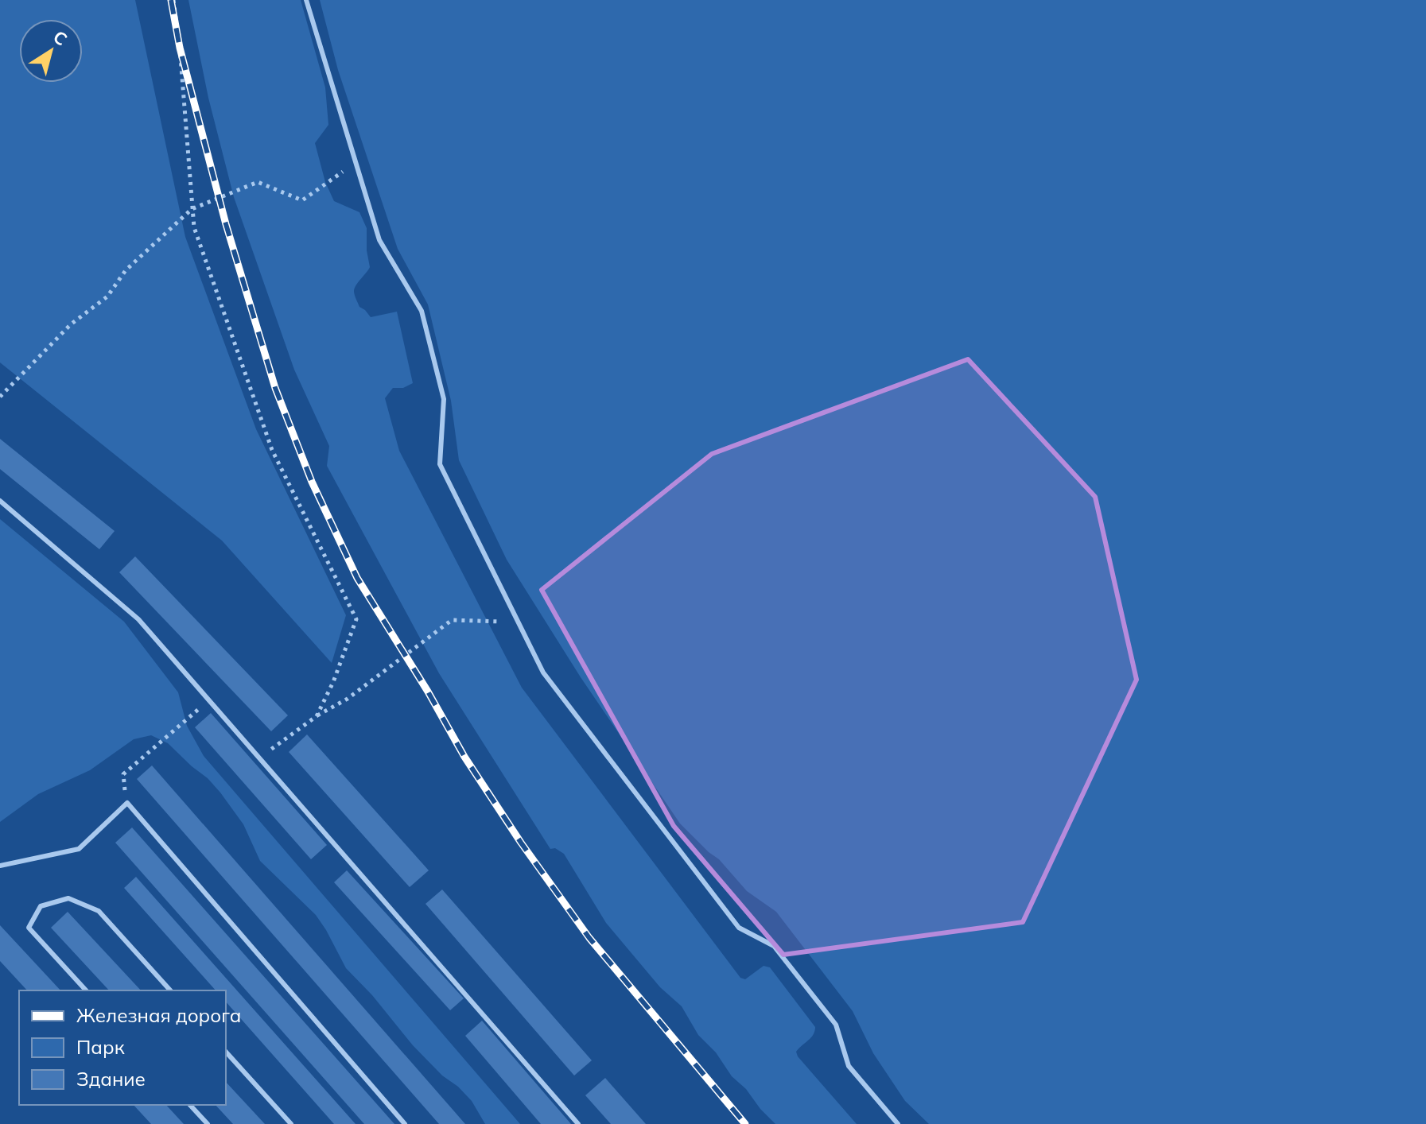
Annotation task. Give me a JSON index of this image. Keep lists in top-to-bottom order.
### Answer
{
  "legend": ["Железная дорога", "Парк", "Здание"],
  "north": "top right"
}
